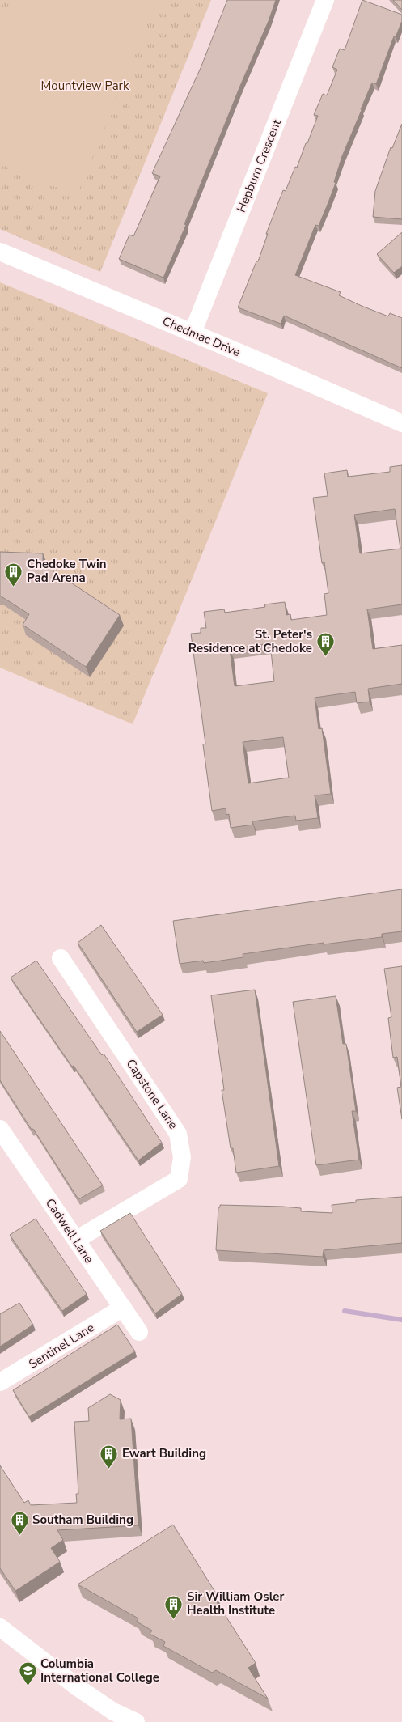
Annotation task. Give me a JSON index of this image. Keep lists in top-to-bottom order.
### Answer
{
  "streets": {
    "street": [
      "Hepburn Crescent",
      "Chedmac Drive",
      "Capstone Lane",
      "Cadwell Lane",
      "Sentinel Lane"
    ]
  },
  "crossings": [
    ["Hepburn Crescent", "Chedmac Drive"],
    ["Capstone Lane", "Cadwell Lane"],
    ["Cadwell Lane", "Sentinel Lane"]
  ],
  "parks": ["Mountview Park"],
  "places": {
    "building": [
      "Chedoke Twin Pad Arena",
      "St. Peter's Residence at Chedoke",
      "Ewart Building",
      "Southam Building",
      "Sir William Osler Health Institute"
    ],
    "school or university": ["Columbia International College"]
  }
}
